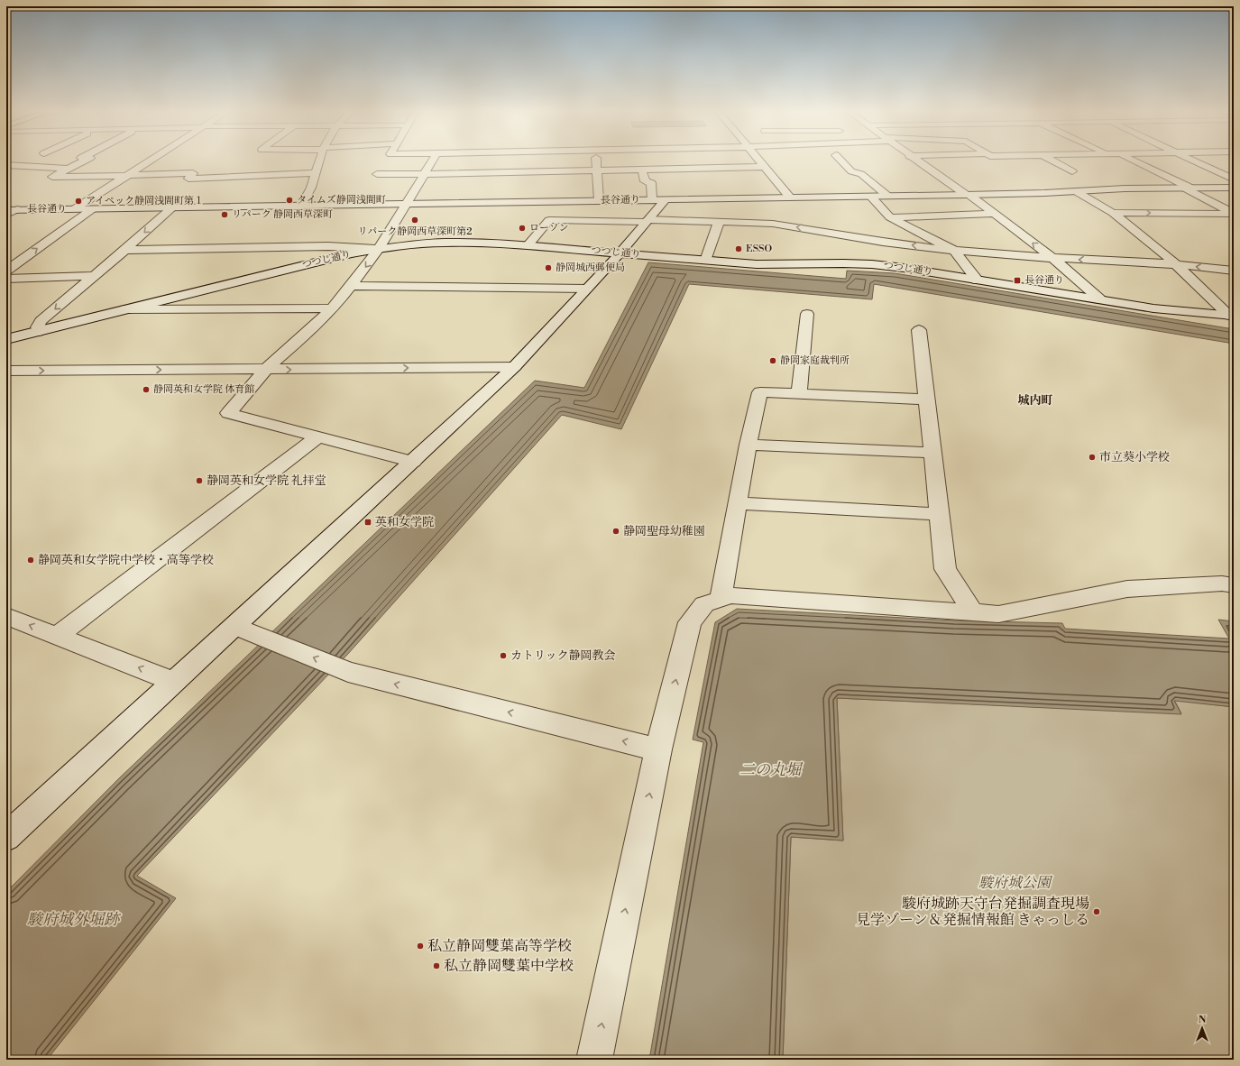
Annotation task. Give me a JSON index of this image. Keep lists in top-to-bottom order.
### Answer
{
  "streets": {
    "street": ["長谷通り", "つつじ通り"]
  },
  "districts": ["城内町"],
  "water": ["二の丸堀", "駿府城外堀跡"],
  "parks": ["駿府城公園"],
  "places": {
    "other": [
      "タイムズ静岡浅間町",
      "アイペック静岡浅間町第１",
      "リパーク 静岡西草深町",
      "リパーク静岡西草深町第2",
      "ローソン",
      "ESSO",
      "静岡城西郵便局",
      "静岡家庭裁判所",
      "静岡英和女学院 体育館",
      "市立葵小学校",
      "静岡英和女学院 礼拝堂",
      "静岡聖母幼稚園",
      "静岡英和女学院中学校・高等学校",
      "カトリック静岡教会",
      "駿府城跡天守台発掘調査現場 見学ゾーン＆発掘情報館 きゃっしる",
      "私立静岡雙葉高等学校",
      "私立静岡雙葉中学校"
    ],
    "transit": ["長谷通り", "英和女学院"]
  },
  "north": "top"
}
